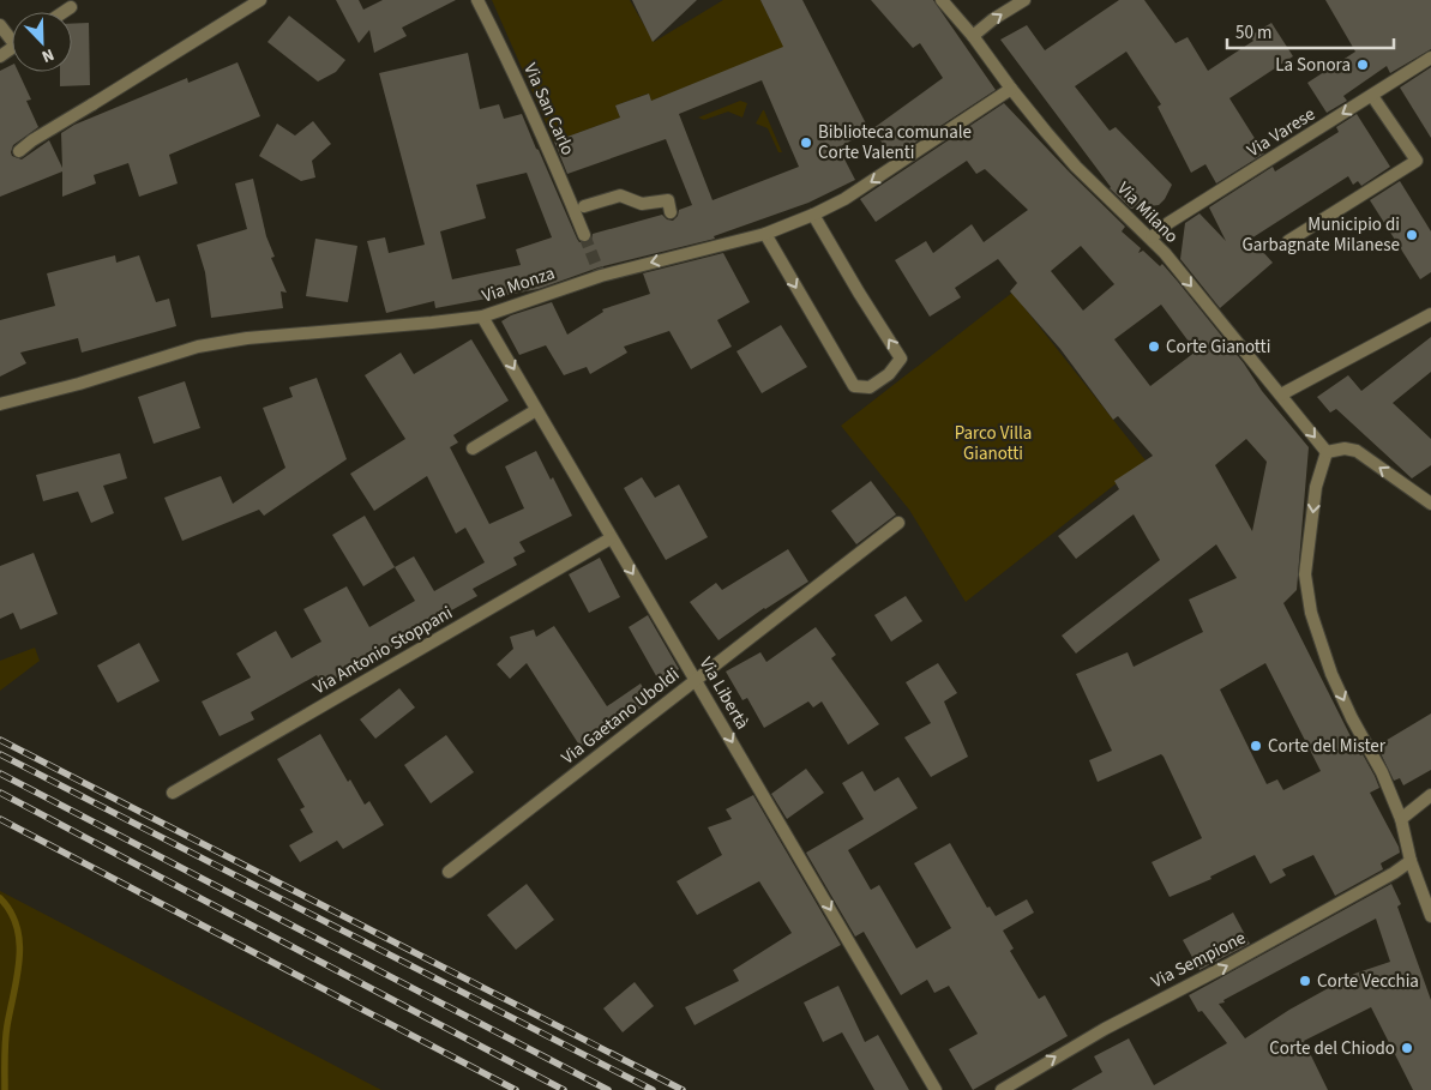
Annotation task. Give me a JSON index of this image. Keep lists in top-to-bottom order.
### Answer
{
  "streets": {
    "street": [
      "Via San Carlo",
      "Via Varese",
      "Via Milano",
      "Via Monza",
      "Via Antonio Stoppani",
      "Via Libertà",
      "Via Gaetano Uboldi",
      "Via Sempione"
    ]
  },
  "crossings": [
    ["Via Varese", "Via Milano"],
    ["Via Milano", "Via Monza"],
    ["Via Monza", "Via Libertà"],
    ["Via Antonio Stoppani", "Via Libertà"],
    ["Via Libertà", "Via Gaetano Uboldi"]
  ],
  "one_way": [
    "Via Varese",
    "Via Milano",
    "Via Monza",
    "Via Libertà",
    "Via Sempione"
  ],
  "parks": ["Parco Villa Gianotti"],
  "places": [
    "La Sonora",
    "Biblioteca comunale Corte Valenti",
    "Municipio di Garbagnate Milanese",
    "Corte Gianotti",
    "Corte del Mister",
    "Corte Vecchia",
    "Corte del Chiodo"
  ],
  "scale_bar": "50 m",
  "north": "bottom right"
}
